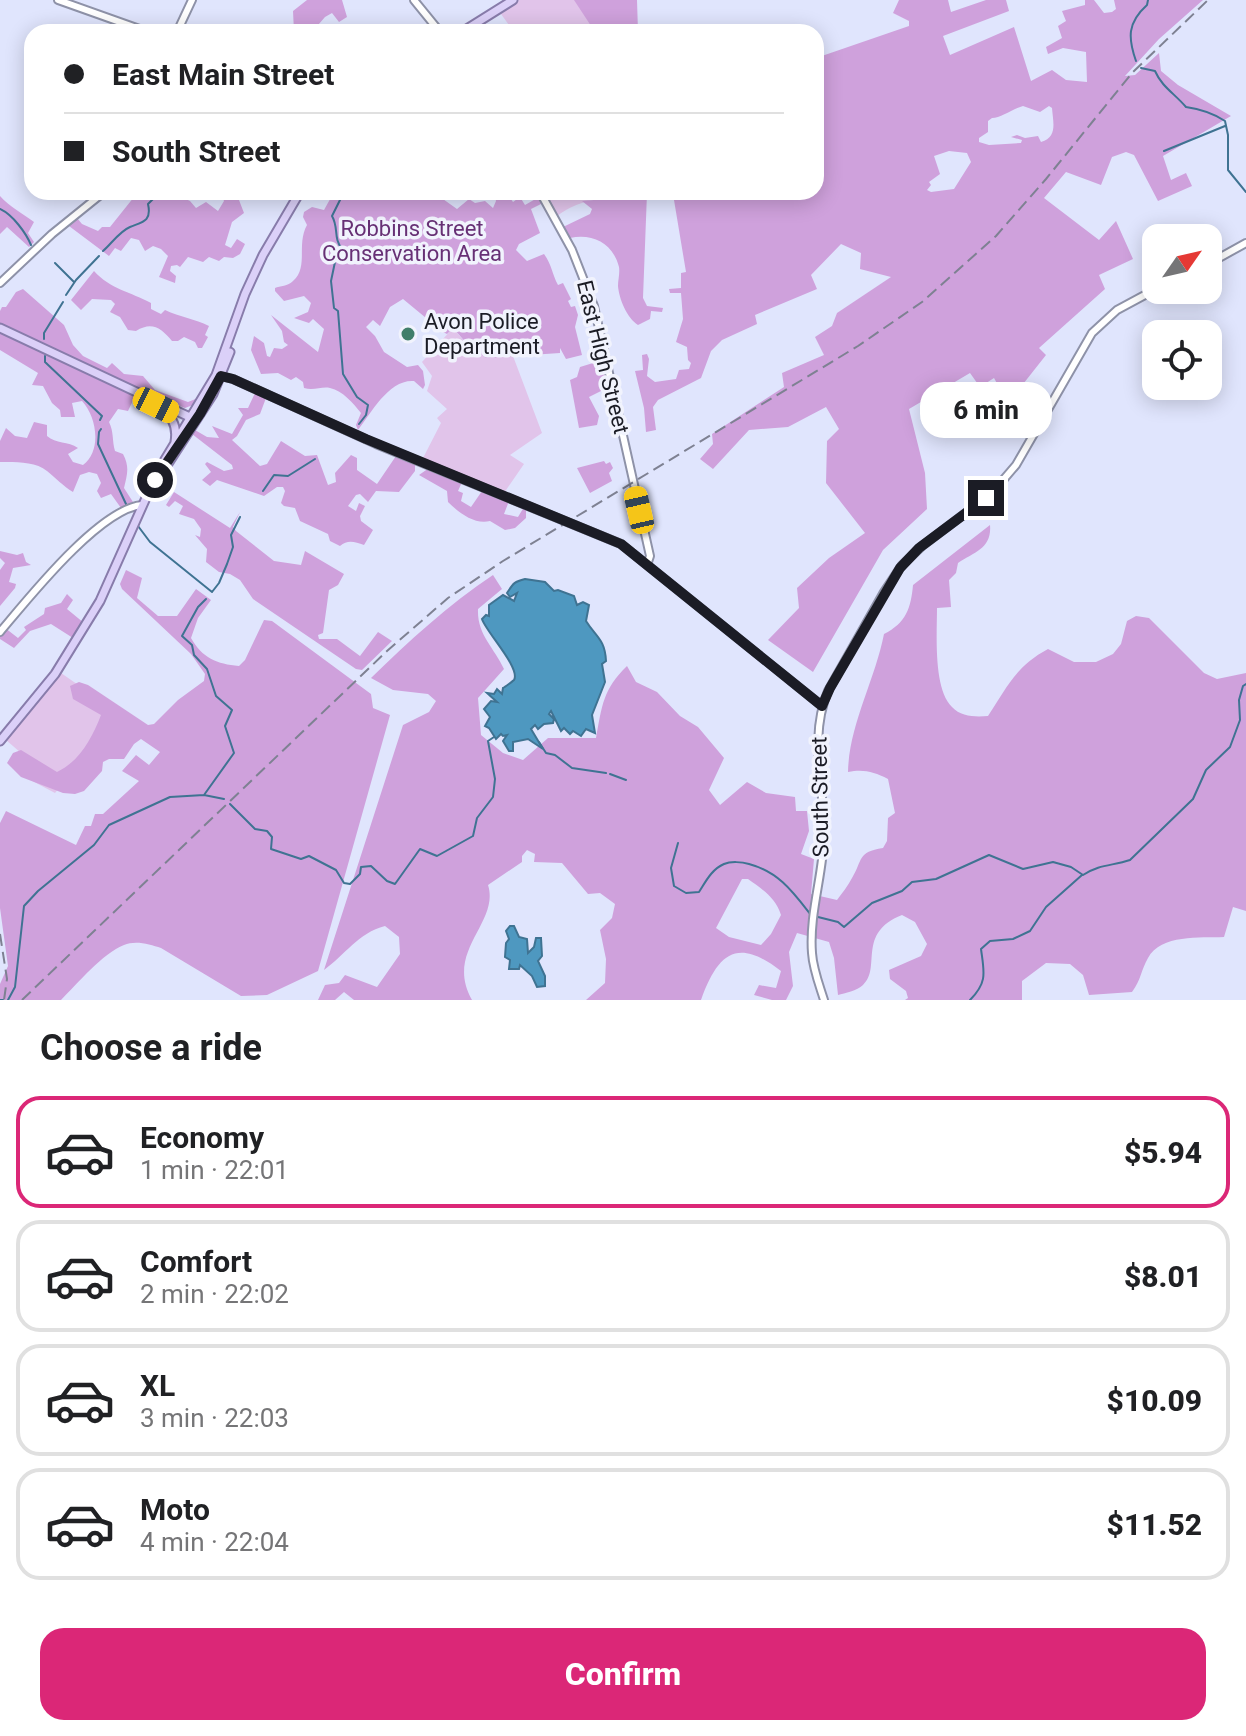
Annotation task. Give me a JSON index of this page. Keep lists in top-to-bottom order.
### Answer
{
  "streets": {
    "main road": ["East High Street", "South Street"]
  },
  "parks": ["Robbins Street Conservation Area"],
  "places": ["Avon Police Department"],
  "north": "top right",
  "page": {
    "banner": ["East Main Street", "South Street"],
    "bubble": "6 min",
    "heading": "Choose a ride",
    "list": [
      {
        "name": "Economy",
        "note": "1 min · 22:01",
        "value": "$5.94"
      },
      {
        "name": "Comfort",
        "note": "2 min · 22:02",
        "value": "$8.01"
      },
      {
        "name": "XL",
        "note": "3 min · 22:03",
        "value": "$10.09"
      },
      {
        "name": "Moto",
        "note": "4 min · 22:04",
        "value": "$11.52"
      }
    ],
    "buttons": "Confirm"
  }
}
